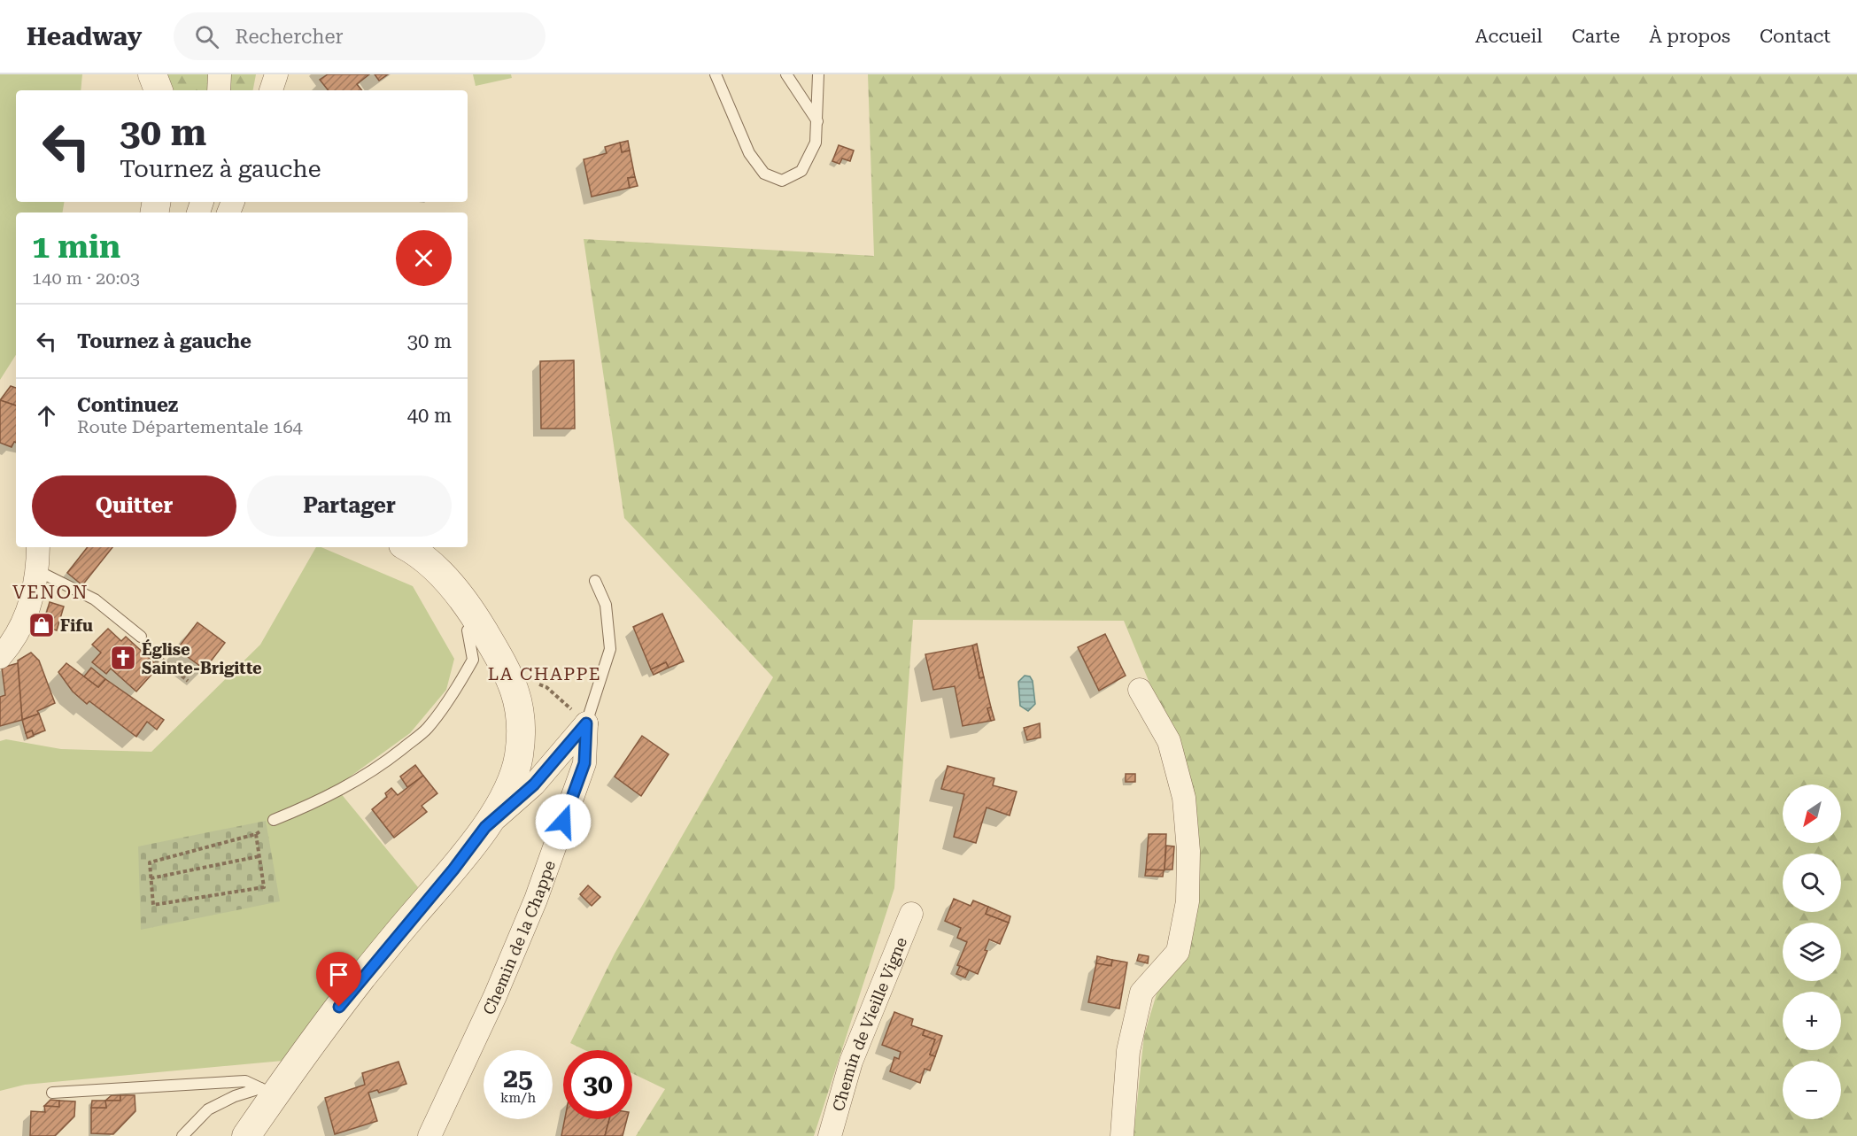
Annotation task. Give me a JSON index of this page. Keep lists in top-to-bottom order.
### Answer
{
  "streets": {
    "street": ["Chemin de la Chappe", "Chemin de Vieille Vigne"]
  },
  "districts": ["VENON", "LA CHAPPE"],
  "places": {
    "shop": ["Fifu"],
    "church": ["Église Sainte-Brigitte"]
  },
  "north": "bottom left",
  "page": {
    "header": "Headway",
    "search": "Rechercher",
    "nav": [
      "Accueil",
      "Carte",
      "À propos",
      "Contact"
    ],
    "turn": ["30 m", "Tournez à gauche"],
    "heading": ["1 min", "140 m · 20:03"],
    "list": [
      {
        "name": "Tournez à gauche",
        "value": "30 m"
      },
      {
        "name": "Continuez",
        "note": "Route Départementale 164",
        "value": "40 m"
      }
    ],
    "buttons": ["Quitter", "Partager"],
    "map_buttons": ["+", "−"],
    "speed": "25 km/h",
    "limit": "30"
  }
}
